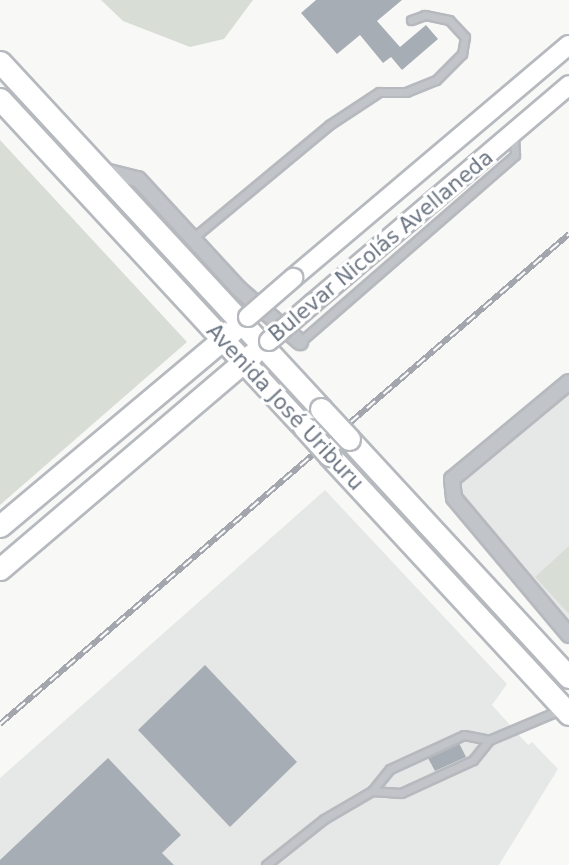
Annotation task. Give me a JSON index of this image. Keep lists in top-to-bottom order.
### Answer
{
  "streets": {
    "main road": ["Bulevar Nicolás Avellaneda", "Avenida José Uriburu"]
  },
  "crossings": [
    ["Bulevar Nicolás Avellaneda", "Avenida José Uriburu"]
  ]
}
